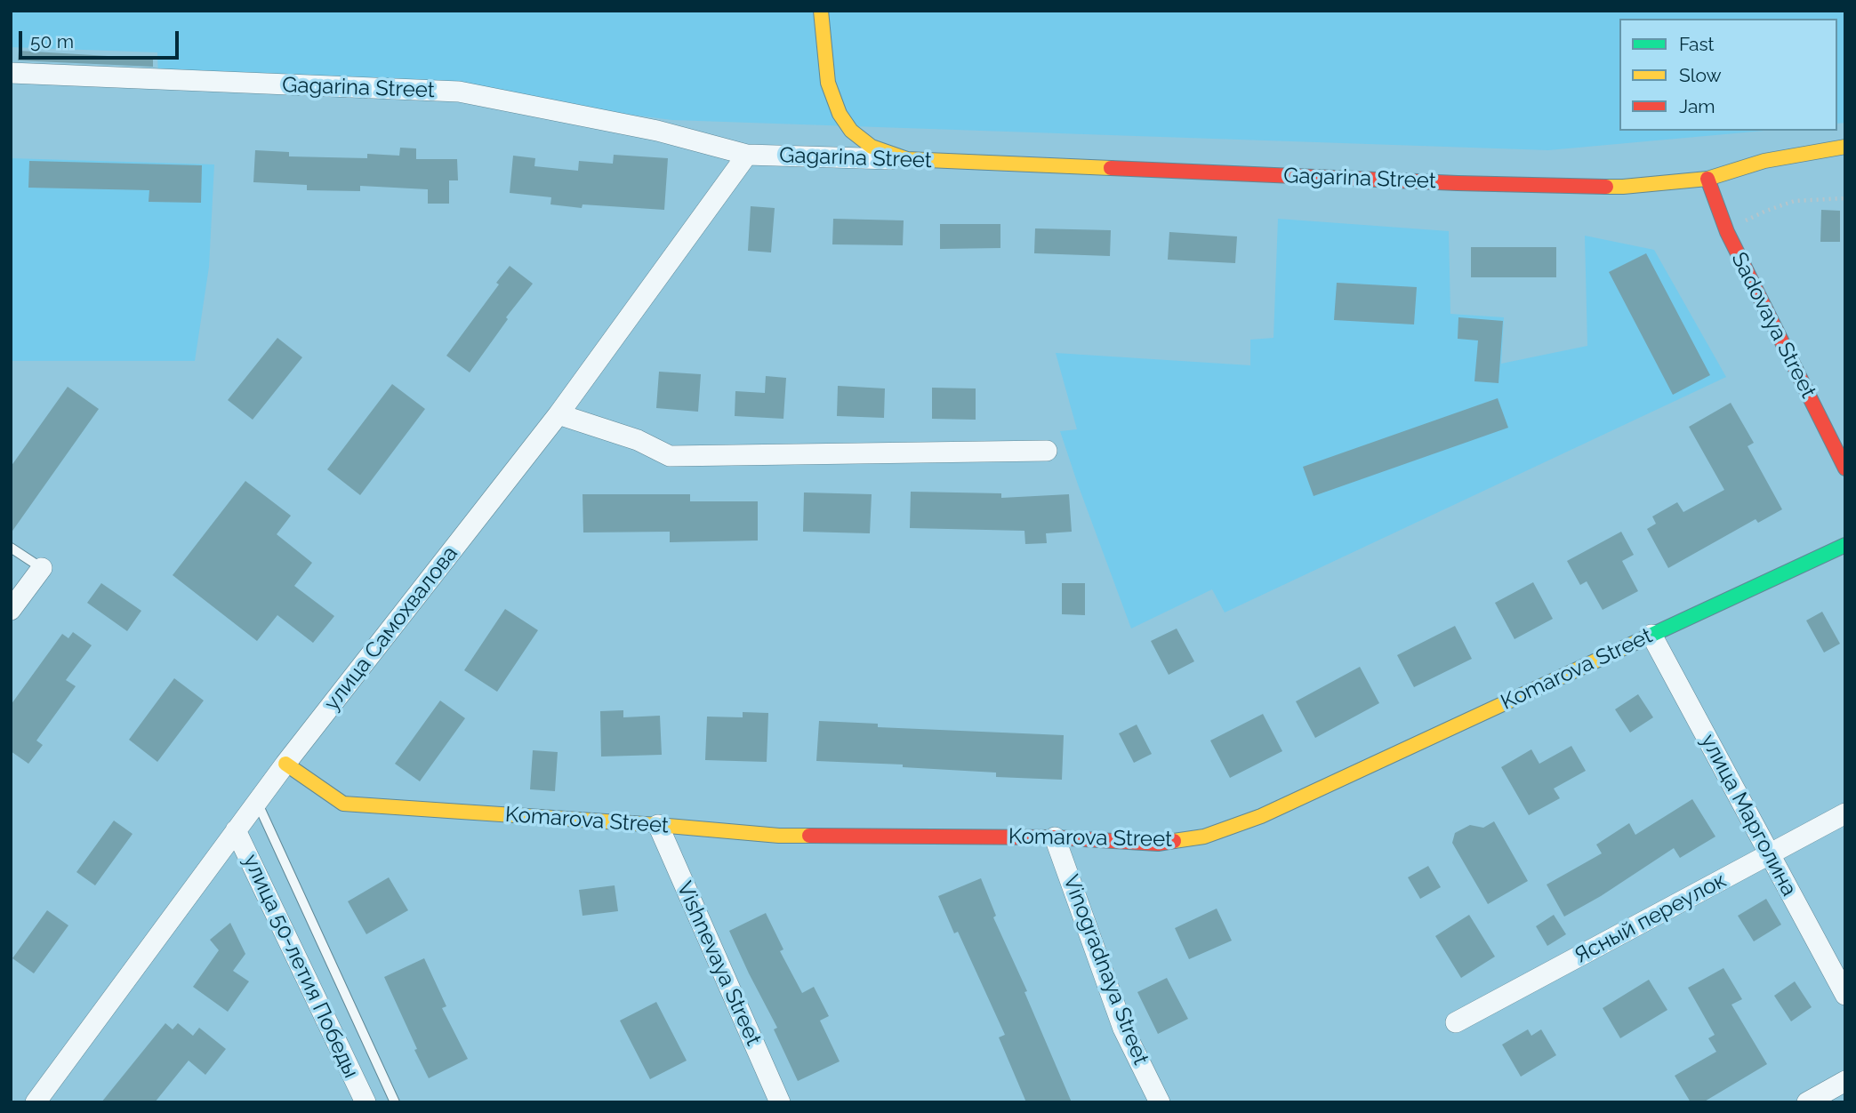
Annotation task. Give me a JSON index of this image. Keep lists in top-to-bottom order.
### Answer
{
  "streets": {
    "street": [
      "Gagarina Street",
      "Sadovaya Street",
      "улица Самохвалова",
      "Komarova Street",
      "улица Марголина",
      "Ясный переулок",
      "Vishnevaya Street",
      "улица 50-летия Победы",
      "Vinogradnaya Street"
    ]
  },
  "crossings": [
    ["Gagarina Street", "Sadovaya Street"],
    ["Gagarina Street", "улица Самохвалова"],
    ["улица Самохвалова", "Komarova Street"],
    ["улица Самохвалова", "улица 50-летия Победы"],
    ["Komarova Street", "улица Марголина"],
    ["Komarova Street", "Vishnevaya Street"],
    ["Komarova Street", "Vinogradnaya Street"],
    ["улица Марголина", "Ясный переулок"]
  ],
  "legend": ["Fast", "Slow", "Jam"],
  "scale_bar": "50 m"
}
